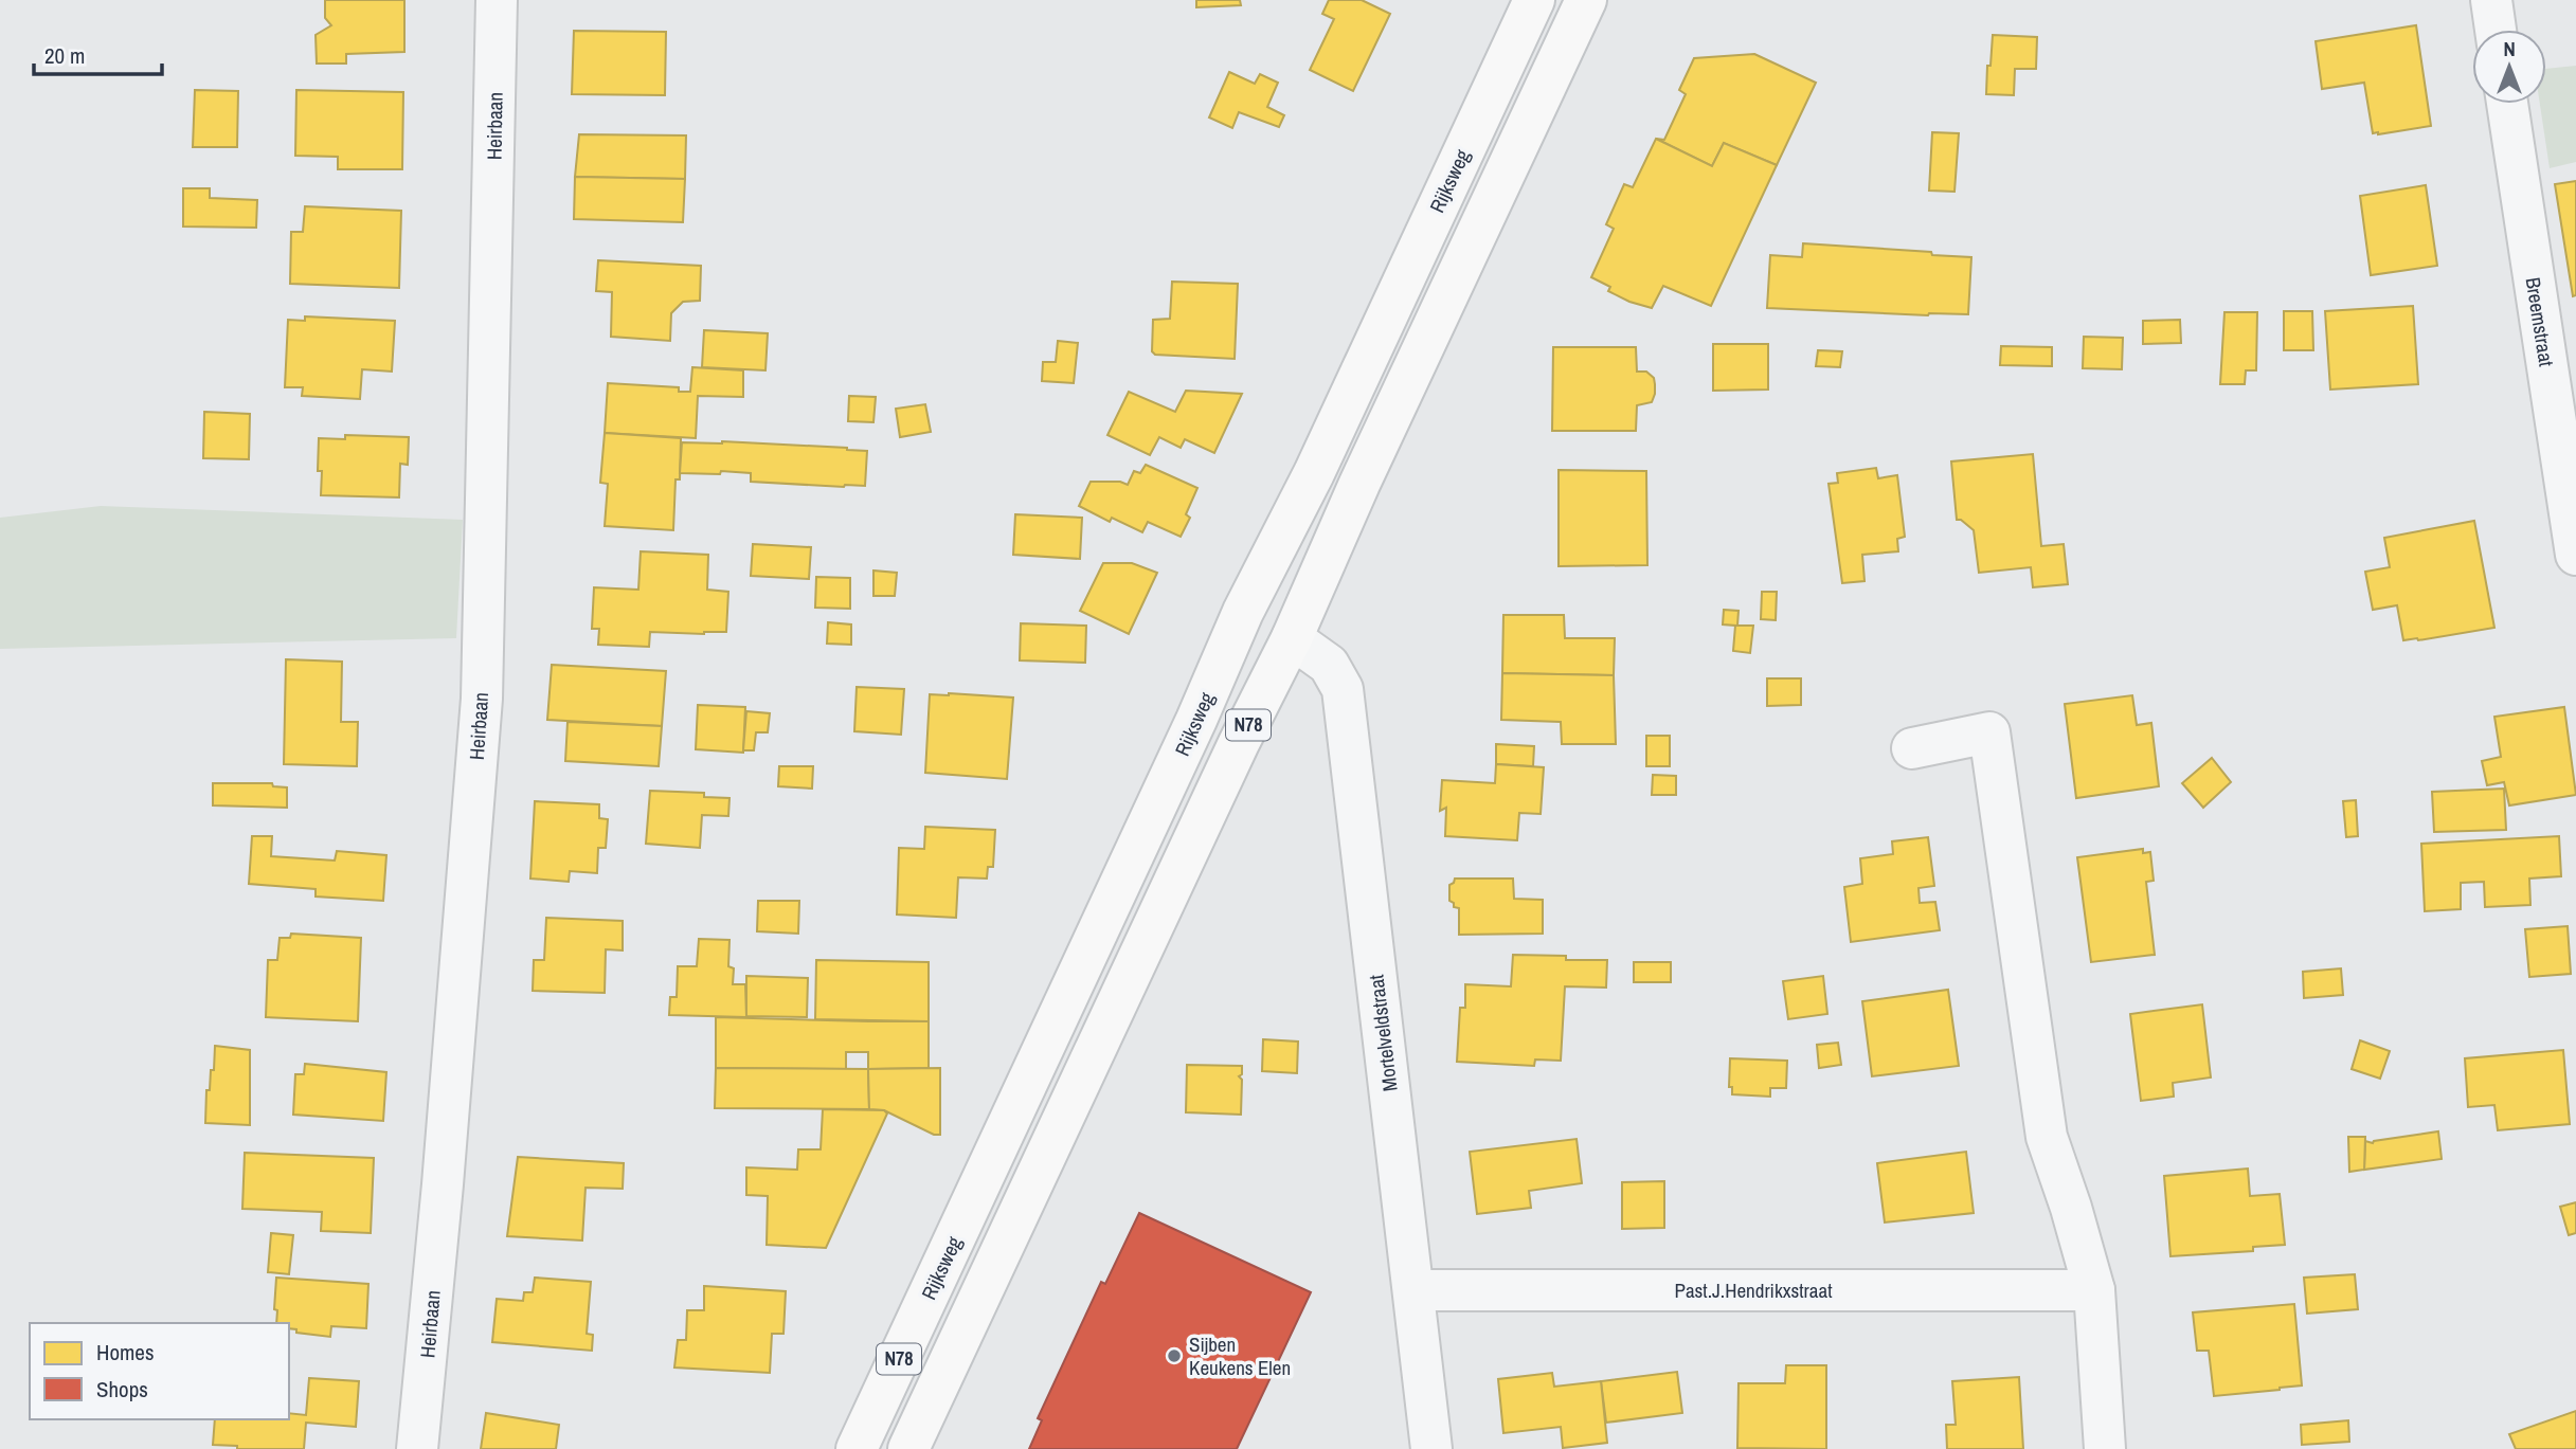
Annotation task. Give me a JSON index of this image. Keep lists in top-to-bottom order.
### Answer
{
  "streets": {
    "main road": ["Rijksweg", "N78"],
    "street": [
      "Heirbaan",
      "Breemstraat",
      "Mortelveldstraat",
      "Past.J.Hendrikxstraat"
    ]
  },
  "crossings": [
    ["N78", "Mortelveldstraat"],
    ["Mortelveldstraat", "Past.J.Hendrikxstraat"]
  ],
  "places": ["Sijben Keukens Elen"],
  "legend": ["Homes", "Shops"],
  "scale_bar": "20 m",
  "north": "top"
}
